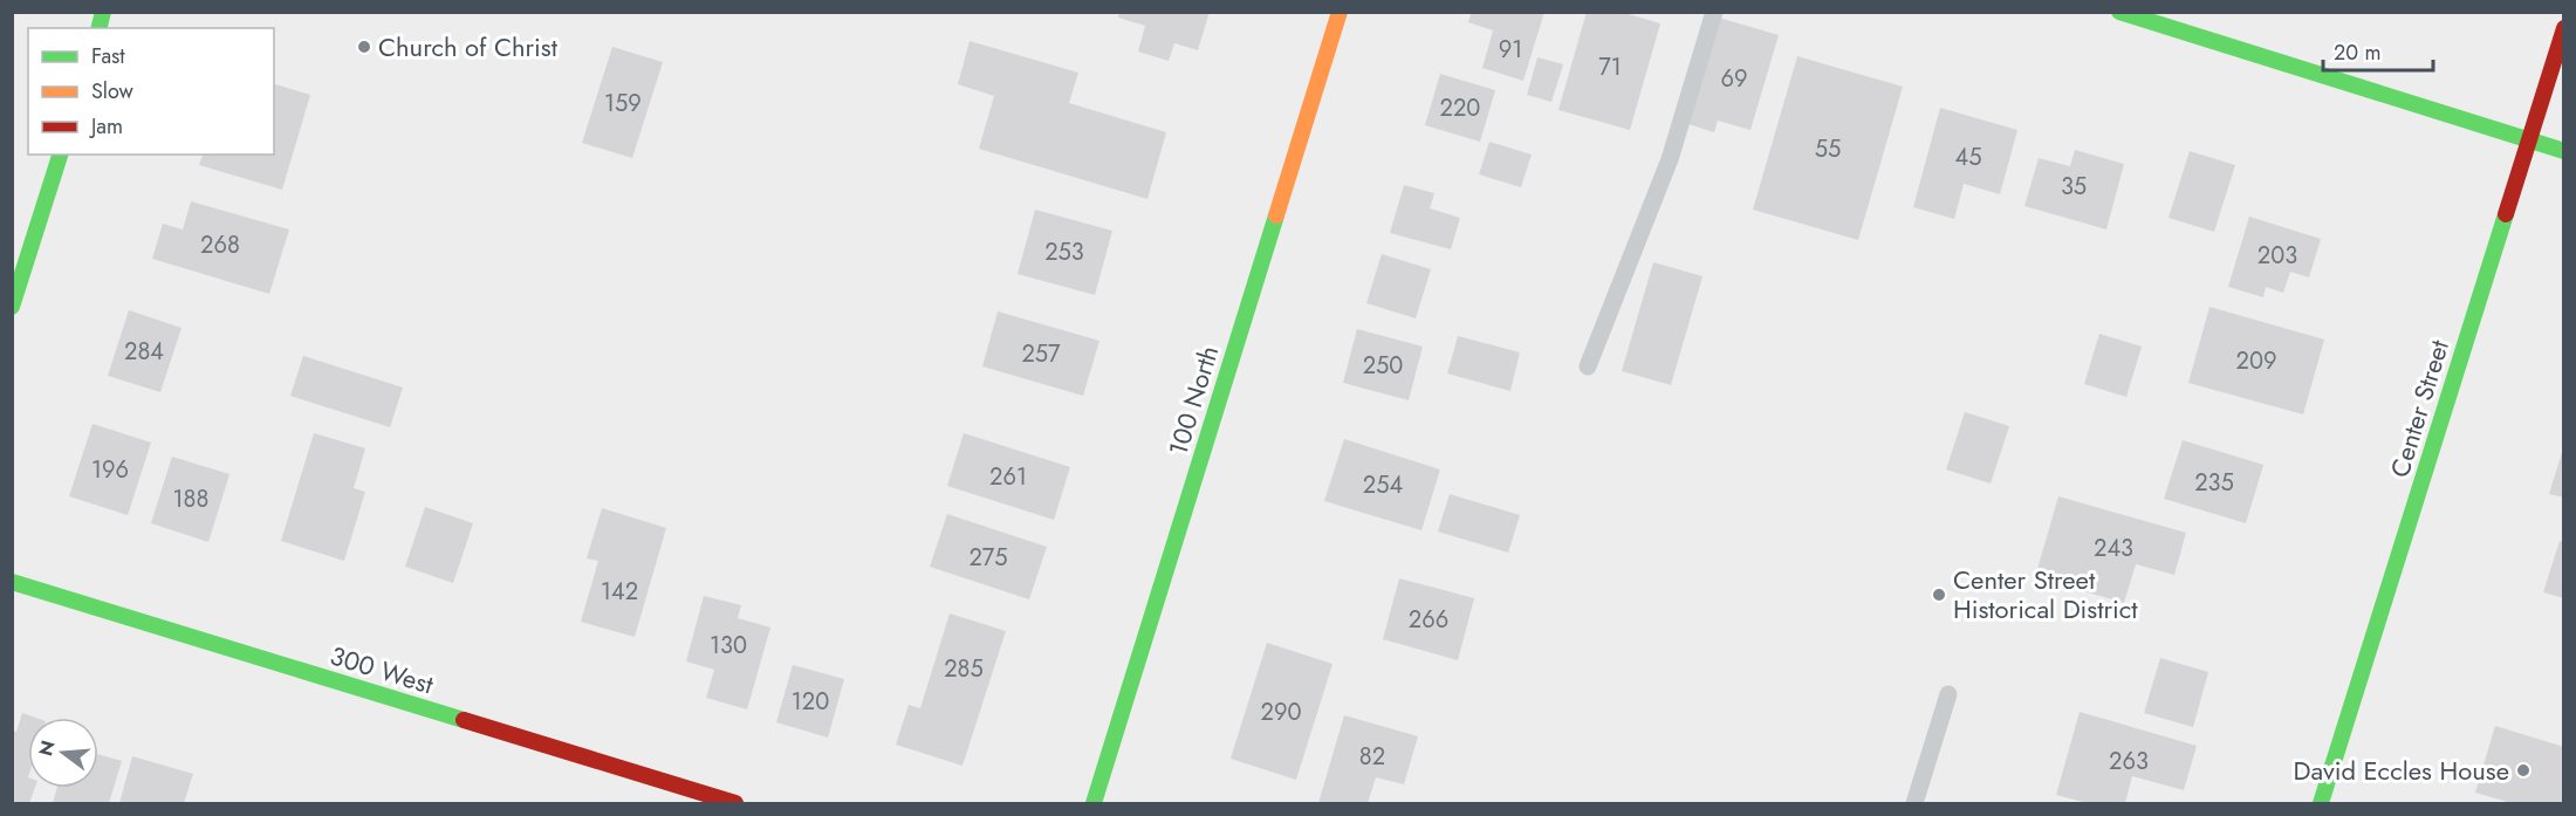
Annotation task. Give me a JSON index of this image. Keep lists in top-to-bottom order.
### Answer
{
  "streets": {
    "main road": ["100 North", "Center Street", "300 West"]
  },
  "places": ["Church of Christ", "Center Street Historical District", "David Eccles House"],
  "house_numbers": [
    "91",
    "71",
    "69",
    "159",
    "220",
    "55",
    "45",
    "35",
    "268",
    "253",
    "203",
    "284",
    "257",
    "209",
    "250",
    "196",
    "261",
    "235",
    "254",
    "188",
    "243",
    "275",
    "142",
    "266",
    "130",
    "285",
    "120",
    "290",
    "82",
    "263"
  ],
  "legend": ["Fast", "Slow", "Jam"],
  "scale_bar": "20 m",
  "north": "left"
}
